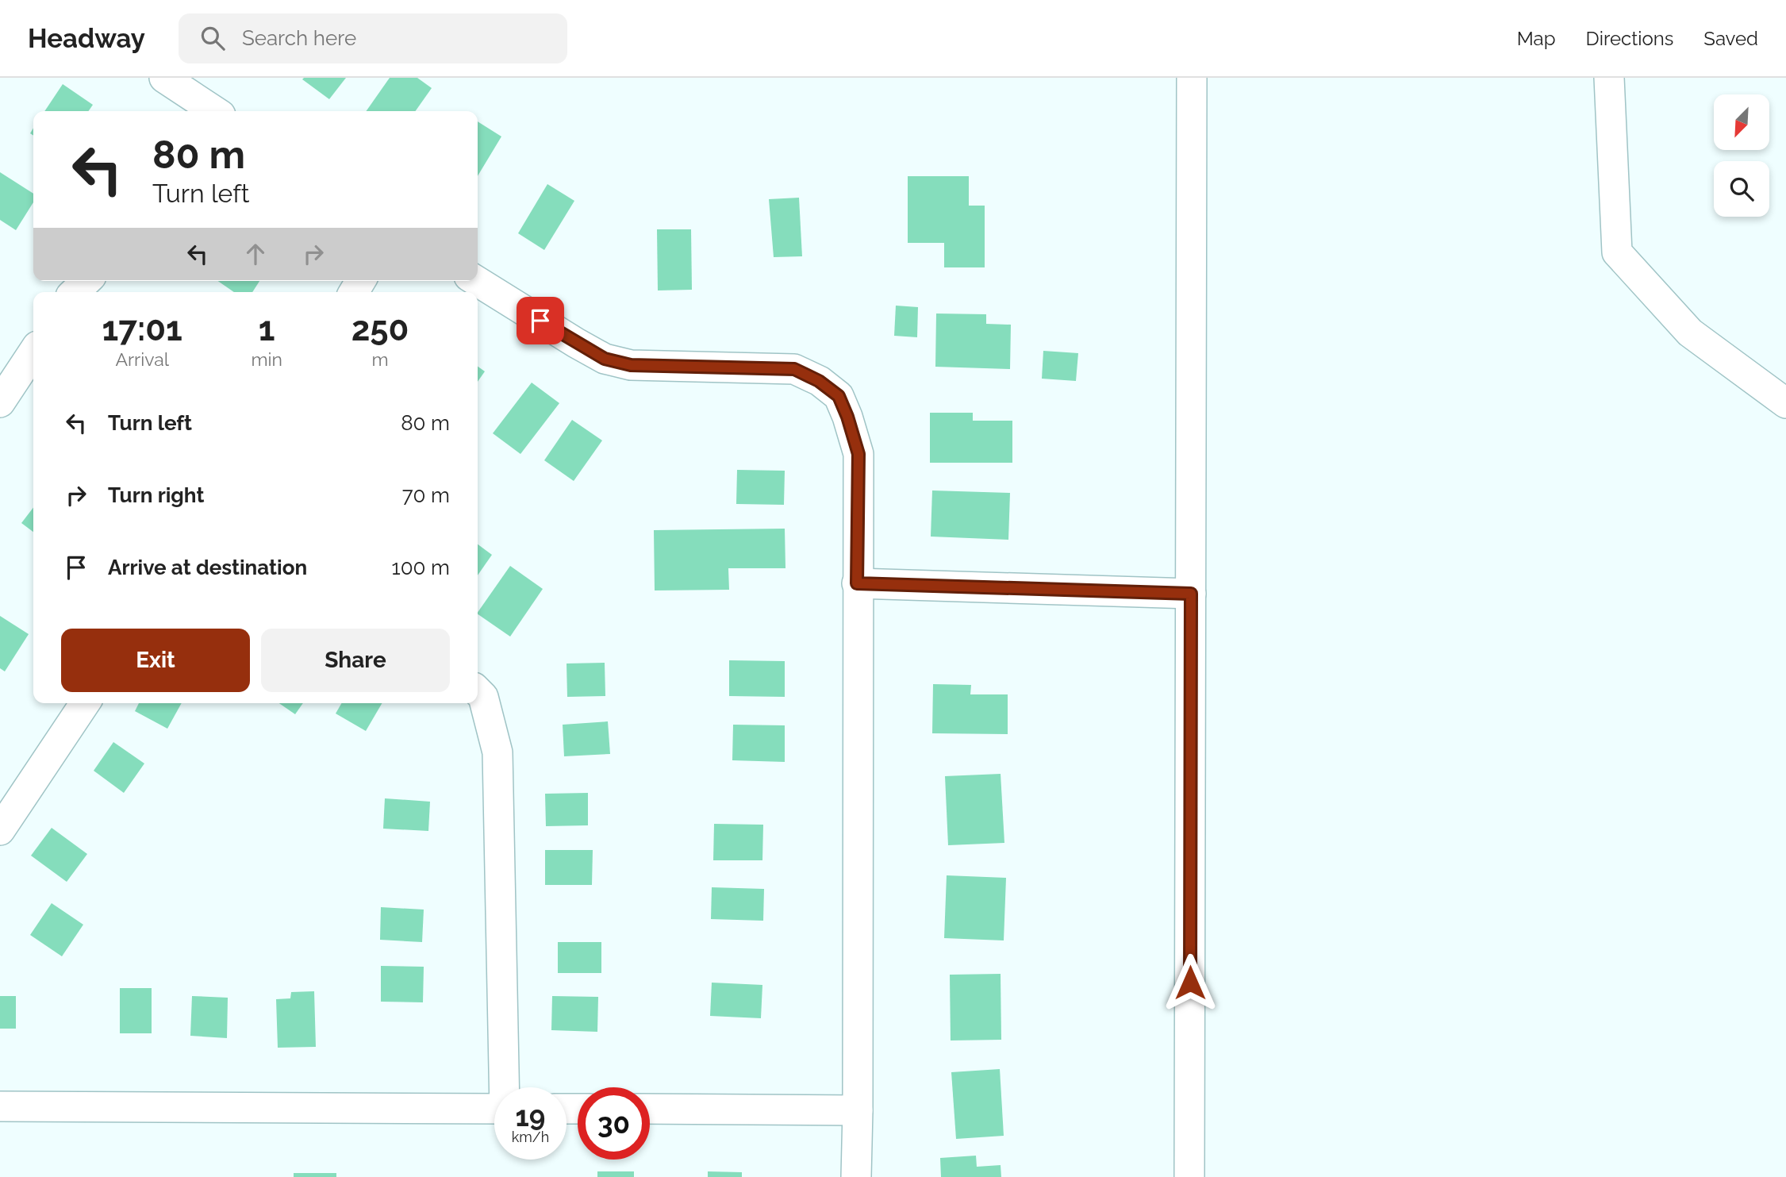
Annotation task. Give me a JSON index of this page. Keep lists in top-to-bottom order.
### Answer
{
  "north": "bottom left",
  "page": {
    "header": "Headway",
    "search": "Search here",
    "nav": ["Map", "Directions", "Saved"],
    "turn": ["80 m", "Turn left"],
    "eta": [
      "17:01",
      "Arrival",
      "1",
      "min",
      "250",
      "m"
    ],
    "list": [
      {
        "name": "Turn left",
        "value": "80 m"
      },
      {
        "name": "Turn right",
        "value": "70 m"
      },
      {
        "name": "Arrive at destination",
        "value": "100 m"
      }
    ],
    "buttons": ["Exit", "Share"],
    "speed": "19 km/h",
    "limit": "30"
  }
}
